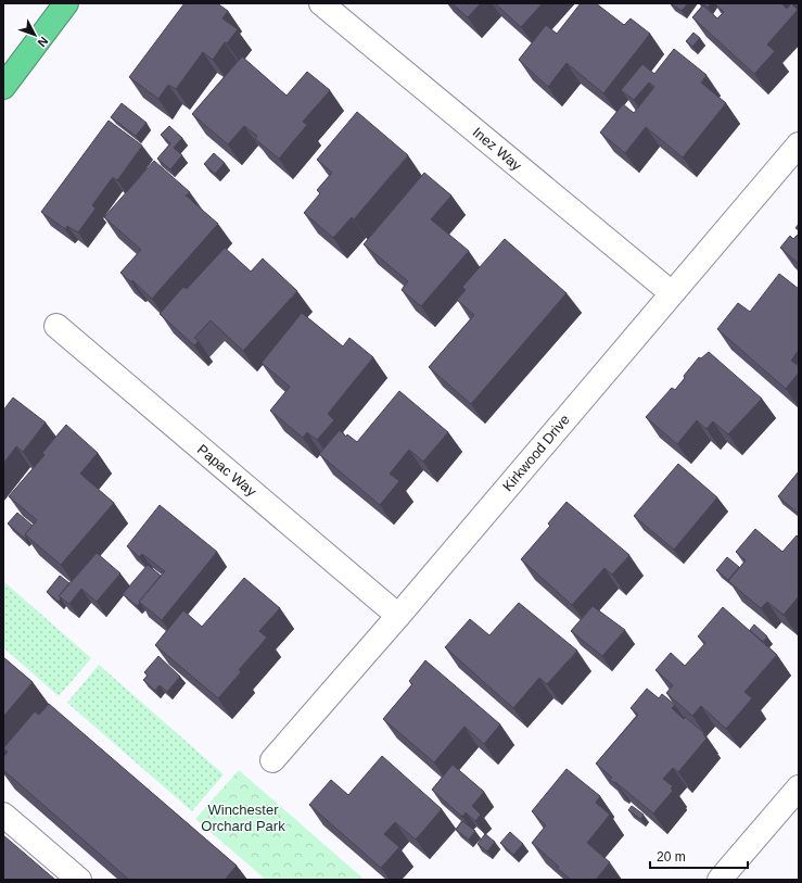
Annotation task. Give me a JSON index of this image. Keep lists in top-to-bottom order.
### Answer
{
  "streets": {
    "street": ["Inez Way", "Kirkwood Drive", "Papac Way"]
  },
  "crossings": [
    ["Inez Way", "Kirkwood Drive"],
    ["Kirkwood Drive", "Papac Way"]
  ],
  "parks": ["Winchester Orchard Park"],
  "scale_bar": "20 m",
  "north": "bottom right"
}
